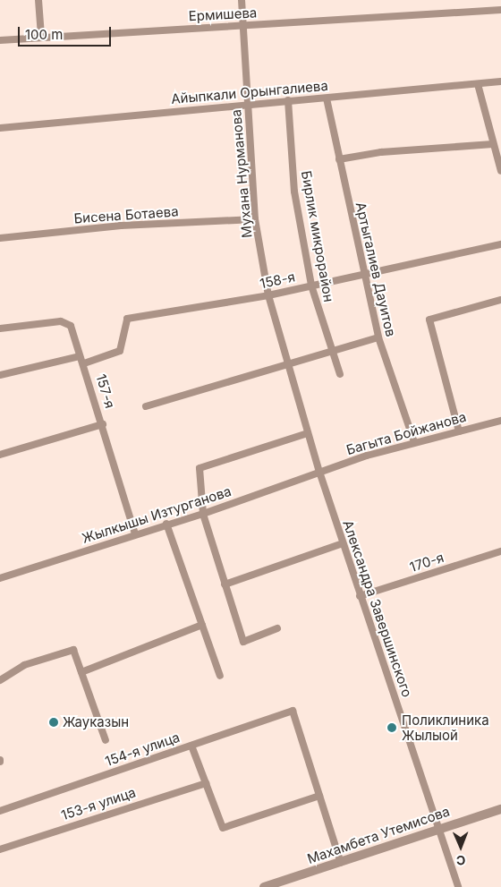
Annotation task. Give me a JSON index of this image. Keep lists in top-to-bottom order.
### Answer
{
  "streets": {
    "street": [
      "Ермишева",
      "Айыпкали Орынгалиева",
      "Мухана Нурманова",
      "Бисена Ботаева",
      "Бирлик микрорайон",
      "Артыгалиев Дауитов",
      "158-я",
      "157-я",
      "Багыта Бойжанова",
      "Жылкышы Изтурганова",
      "170-я",
      "Александра Завершинского",
      "154-я улица",
      "153-я улица",
      "Махамбета Утемисова"
    ]
  },
  "crossings": [
    ["Ермишева", "Мухана Нурманова"],
    ["Айыпкали Орынгалиева", "Мухана Нурманова"],
    ["Айыпкали Орынгалиева", "Бирлик микрорайон"],
    ["Айыпкали Орынгалиева", "Артыгалиев Дауитов"],
    ["Мухана Нурманова", "Бисена Ботаева"],
    ["Мухана Нурманова", "158-я"],
    ["Мухана Нурманова", "Багыта Бойжанова"],
    ["Мухана Нурманова", "Жылкышы Изтурганова"],
    ["Мухана Нурманова", "Александра Завершинского"],
    ["Бирлик микрорайон", "158-я"],
    ["Артыгалиев Дауитов", "158-я"],
    ["Артыгалиев Дауитов", "Багыта Бойжанова"],
    ["158-я", "157-я"],
    ["157-я", "Жылкышы Изтурганова"],
    ["Багыта Бойжанова", "Жылкышы Изтурганова"],
    ["Багыта Бойжанова", "Александра Завершинского"],
    ["Жылкышы Изтурганова", "Александра Завершинского"],
    ["170-я", "Александра Завершинского"],
    ["Александра Завершинского", "Махамбета Утемисова"]
  ],
  "places": ["Жауказын", "Поликлиника Жылыой"],
  "scale_bar": "100 m",
  "north": "bottom"
}
